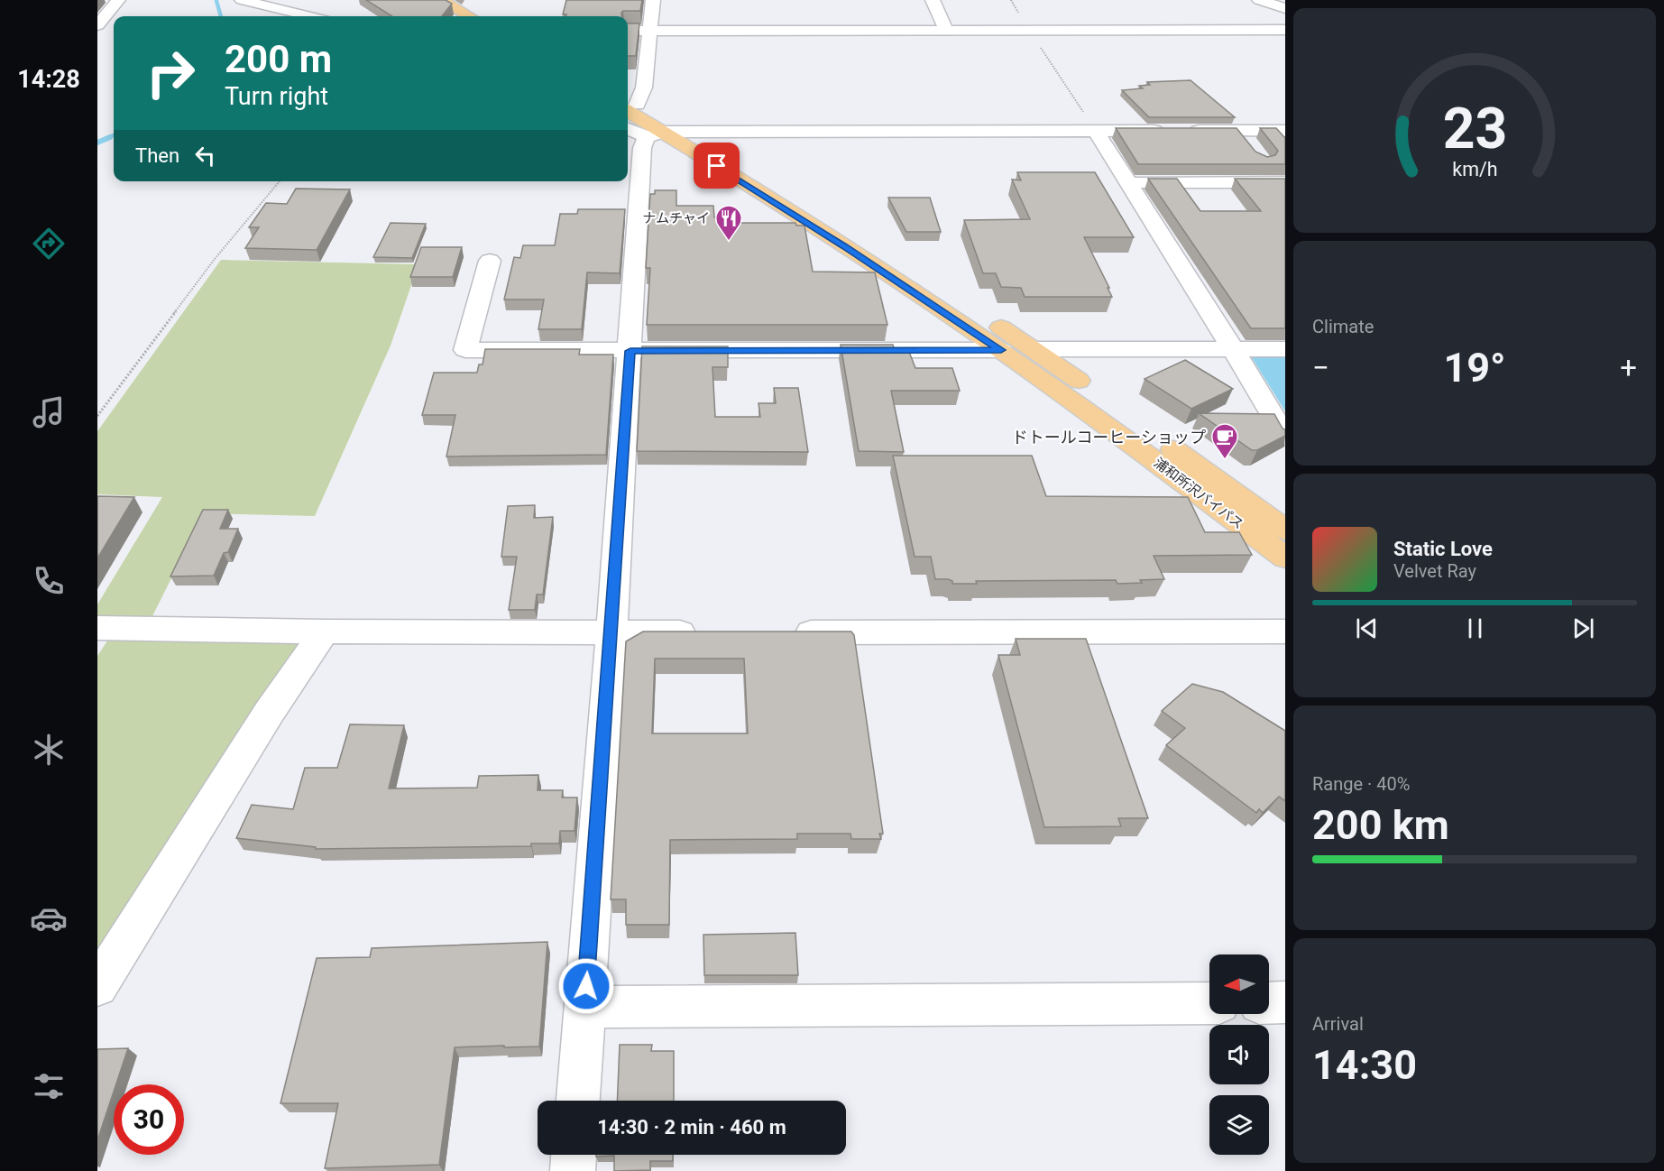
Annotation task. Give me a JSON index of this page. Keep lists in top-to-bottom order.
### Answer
{
  "streets": {
    "highway": ["浦和所沢バイパス"]
  },
  "places": {
    "restaurant": ["ナムチャイ"],
    "cafe": ["ドトールコーヒーショップ"]
  },
  "north": "left",
  "page": {
    "tabs": "14:28",
    "turn": ["200 m", "Turn right"],
    "then": "Then",
    "tile": [
      "Climate",
      ["Range · 40%", "200 km"],
      ["Arrival", "14:30"]
    ],
    "heat": ["−", "19°", "+"],
    "song": ["Static Love", "Velvet Ray"],
    "limit": "30",
    "trip": "14:30 · 2 min · 460 m",
    "gauge": ["23", "km/h"]
  }
}
